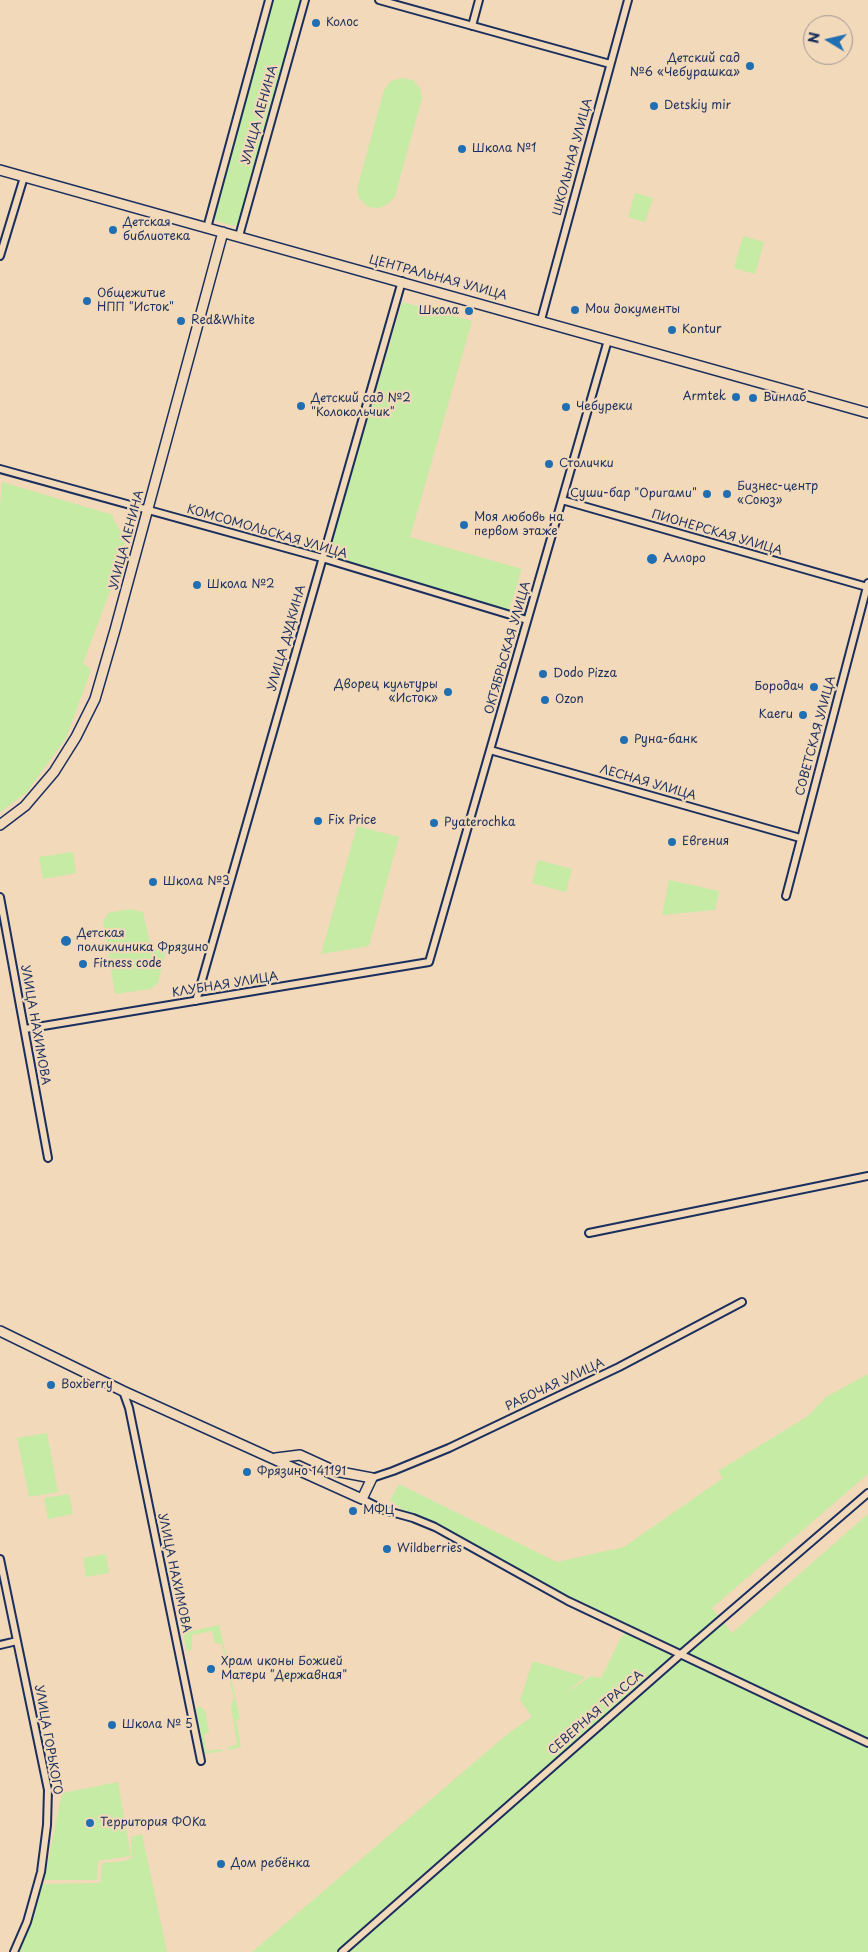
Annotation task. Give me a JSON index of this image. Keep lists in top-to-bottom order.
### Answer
{
  "streets": {
    "street": [
      "УЛИЦА ЛЕНИНА",
      "ШКОЛЬНАЯ УЛИЦА",
      "ЦЕНТРАЛЬНАЯ УЛИЦА",
      "КОМСОМОЛЬСКАЯ УЛИЦА",
      "ПИОНЕРСКАЯ УЛИЦА",
      "УЛИЦА ДУДКИНА",
      "ОКТЯБРЬСКАЯ УЛИЦА",
      "СОВЕТСКАЯ УЛИЦА",
      "ЛЕСНАЯ УЛИЦА",
      "КЛУБНАЯ УЛИЦА",
      "УЛИЦА НАХИМОВА",
      "РАБОЧАЯ УЛИЦА",
      "СЕВЕРНАЯ ТРАССА",
      "УЛИЦА ГОРЬКОГО"
    ]
  },
  "crossings": [
    ["УЛИЦА ЛЕНИНА", "ЦЕНТРАЛЬНАЯ УЛИЦА"],
    ["УЛИЦА ЛЕНИНА", "КОМСОМОЛЬСКАЯ УЛИЦА"],
    ["ШКОЛЬНАЯ УЛИЦА", "ЦЕНТРАЛЬНАЯ УЛИЦА"],
    ["ЦЕНТРАЛЬНАЯ УЛИЦА", "УЛИЦА ДУДКИНА"],
    ["ЦЕНТРАЛЬНАЯ УЛИЦА", "ОКТЯБРЬСКАЯ УЛИЦА"],
    ["КОМСОМОЛЬСКАЯ УЛИЦА", "УЛИЦА ДУДКИНА"],
    ["КОМСОМОЛЬСКАЯ УЛИЦА", "ОКТЯБРЬСКАЯ УЛИЦА"],
    ["ПИОНЕРСКАЯ УЛИЦА", "ОКТЯБРЬСКАЯ УЛИЦА"],
    ["ПИОНЕРСКАЯ УЛИЦА", "СОВЕТСКАЯ УЛИЦА"],
    ["УЛИЦА ДУДКИНА", "КЛУБНАЯ УЛИЦА"],
    ["ОКТЯБРЬСКАЯ УЛИЦА", "ЛЕСНАЯ УЛИЦА"],
    ["ОКТЯБРЬСКАЯ УЛИЦА", "КЛУБНАЯ УЛИЦА"],
    ["СОВЕТСКАЯ УЛИЦА", "ЛЕСНАЯ УЛИЦА"],
    ["КЛУБНАЯ УЛИЦА", "УЛИЦА НАХИМОВА"]
  ],
  "places": [
    "Колос",
    "Детский сад №6 «Чебурашка»",
    "Detskiy mir",
    "Школа №1",
    "Детская библиотека",
    "Общежитие НПП \"Исток\"",
    "Мои документы",
    "Школа",
    "Red&White",
    "Kontur",
    "Armtek",
    "Винлаб",
    "Детский сад №2 \"Колокольчик\"",
    "Чебуреки",
    "Столички",
    "Суши-бар \"Оригами\"",
    "Бизнес-центр «Союз»",
    "Моя любовь на первом этаже",
    "Аллоро",
    "Школа №2",
    "Dodo Pizza",
    "Бородач",
    "Дворец культуры «Исток»",
    "Ozon",
    "Kaeru",
    "Руна-банк",
    "Fix Price",
    "Pyaterochka",
    "Евгения",
    "Школа №3",
    "Детская поликлиника Фрязино",
    "Fitness code",
    "Boxberry",
    "Фрязино 141191",
    "МФЦ",
    "Wildberriеs",
    "Храм иконы Божией Матери \"Державная\"",
    "Школа № 5",
    "Территория ФОКа",
    "Дом ребёнка"
  ],
  "north": "left"
}
